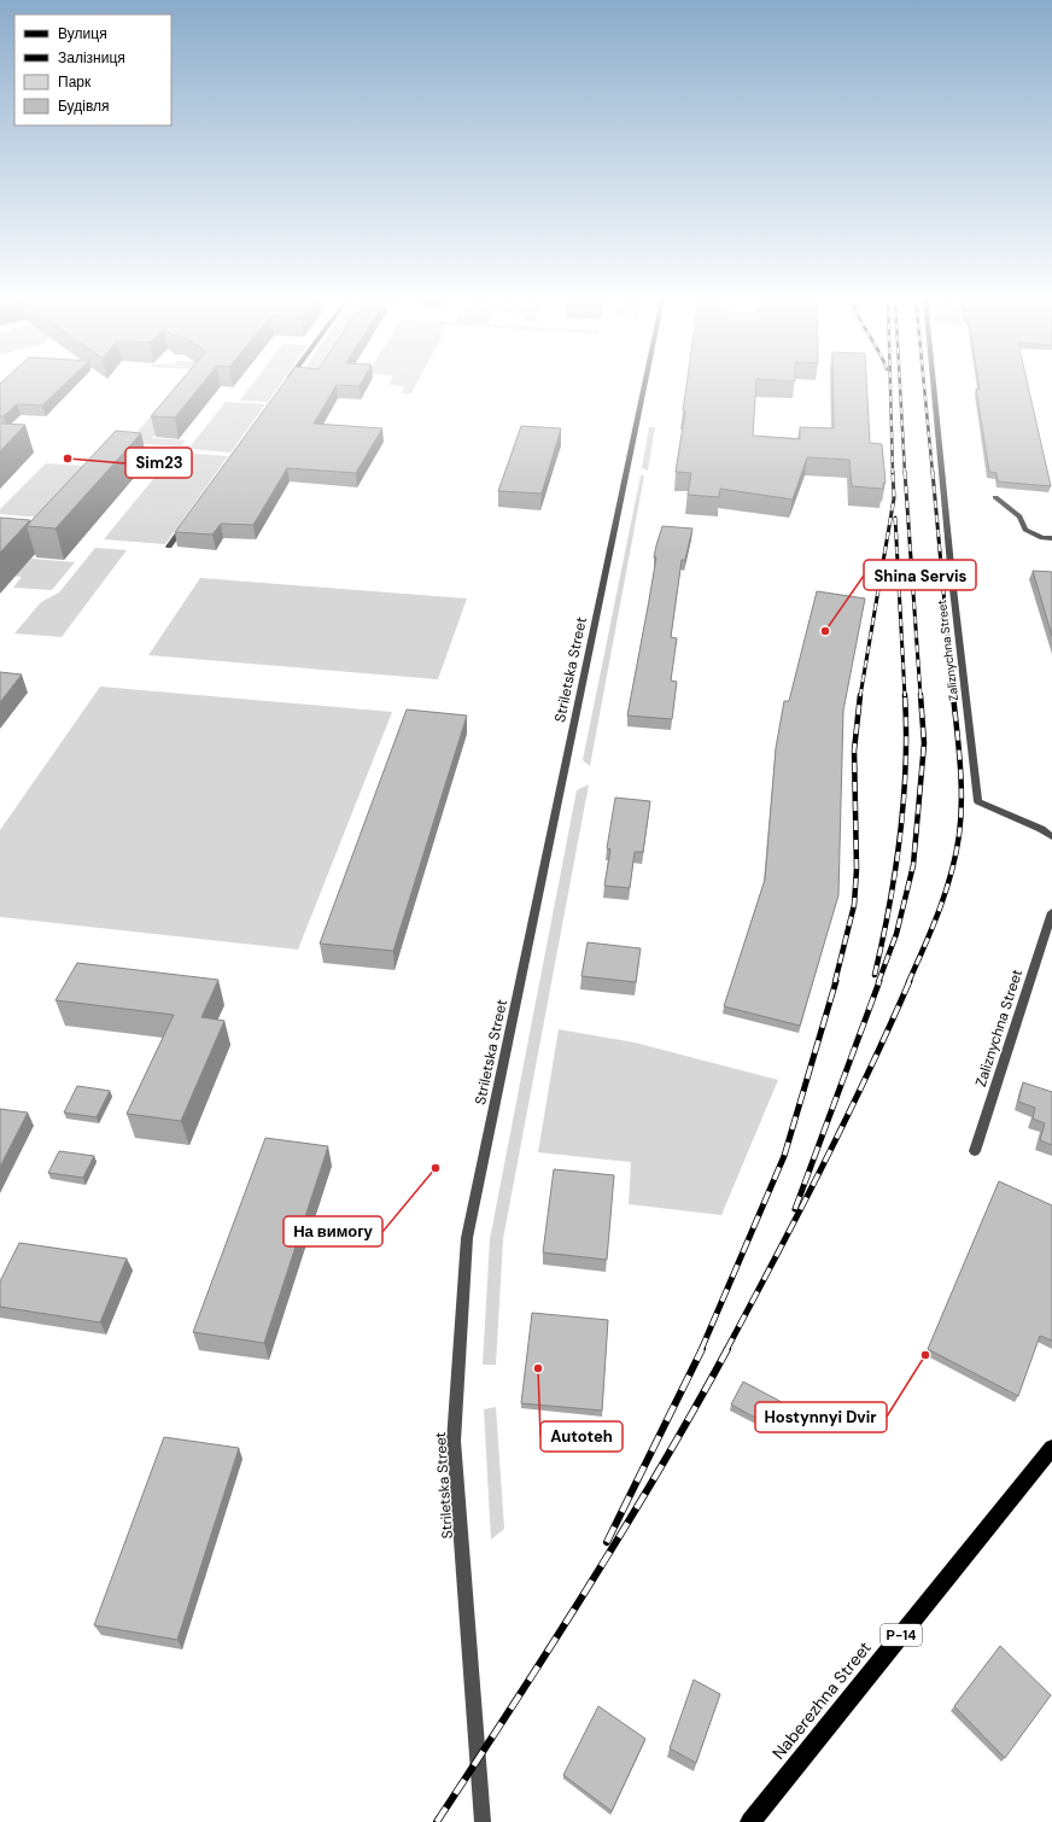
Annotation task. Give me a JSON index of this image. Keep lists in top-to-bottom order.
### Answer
{
  "streets": {
    "main road": ["Р-14", "Naberezhna Street"],
    "street": ["Zaliznychna Street", "Striletska Street"]
  },
  "places": [
    "Sim23",
    "Shina Servis",
    "На вимогу",
    "Hostynnyi Dvir",
    "Autoteh"
  ],
  "legend": [
    "Вулиця",
    "Залізниця",
    "Парк",
    "Будівля"
  ]
}
